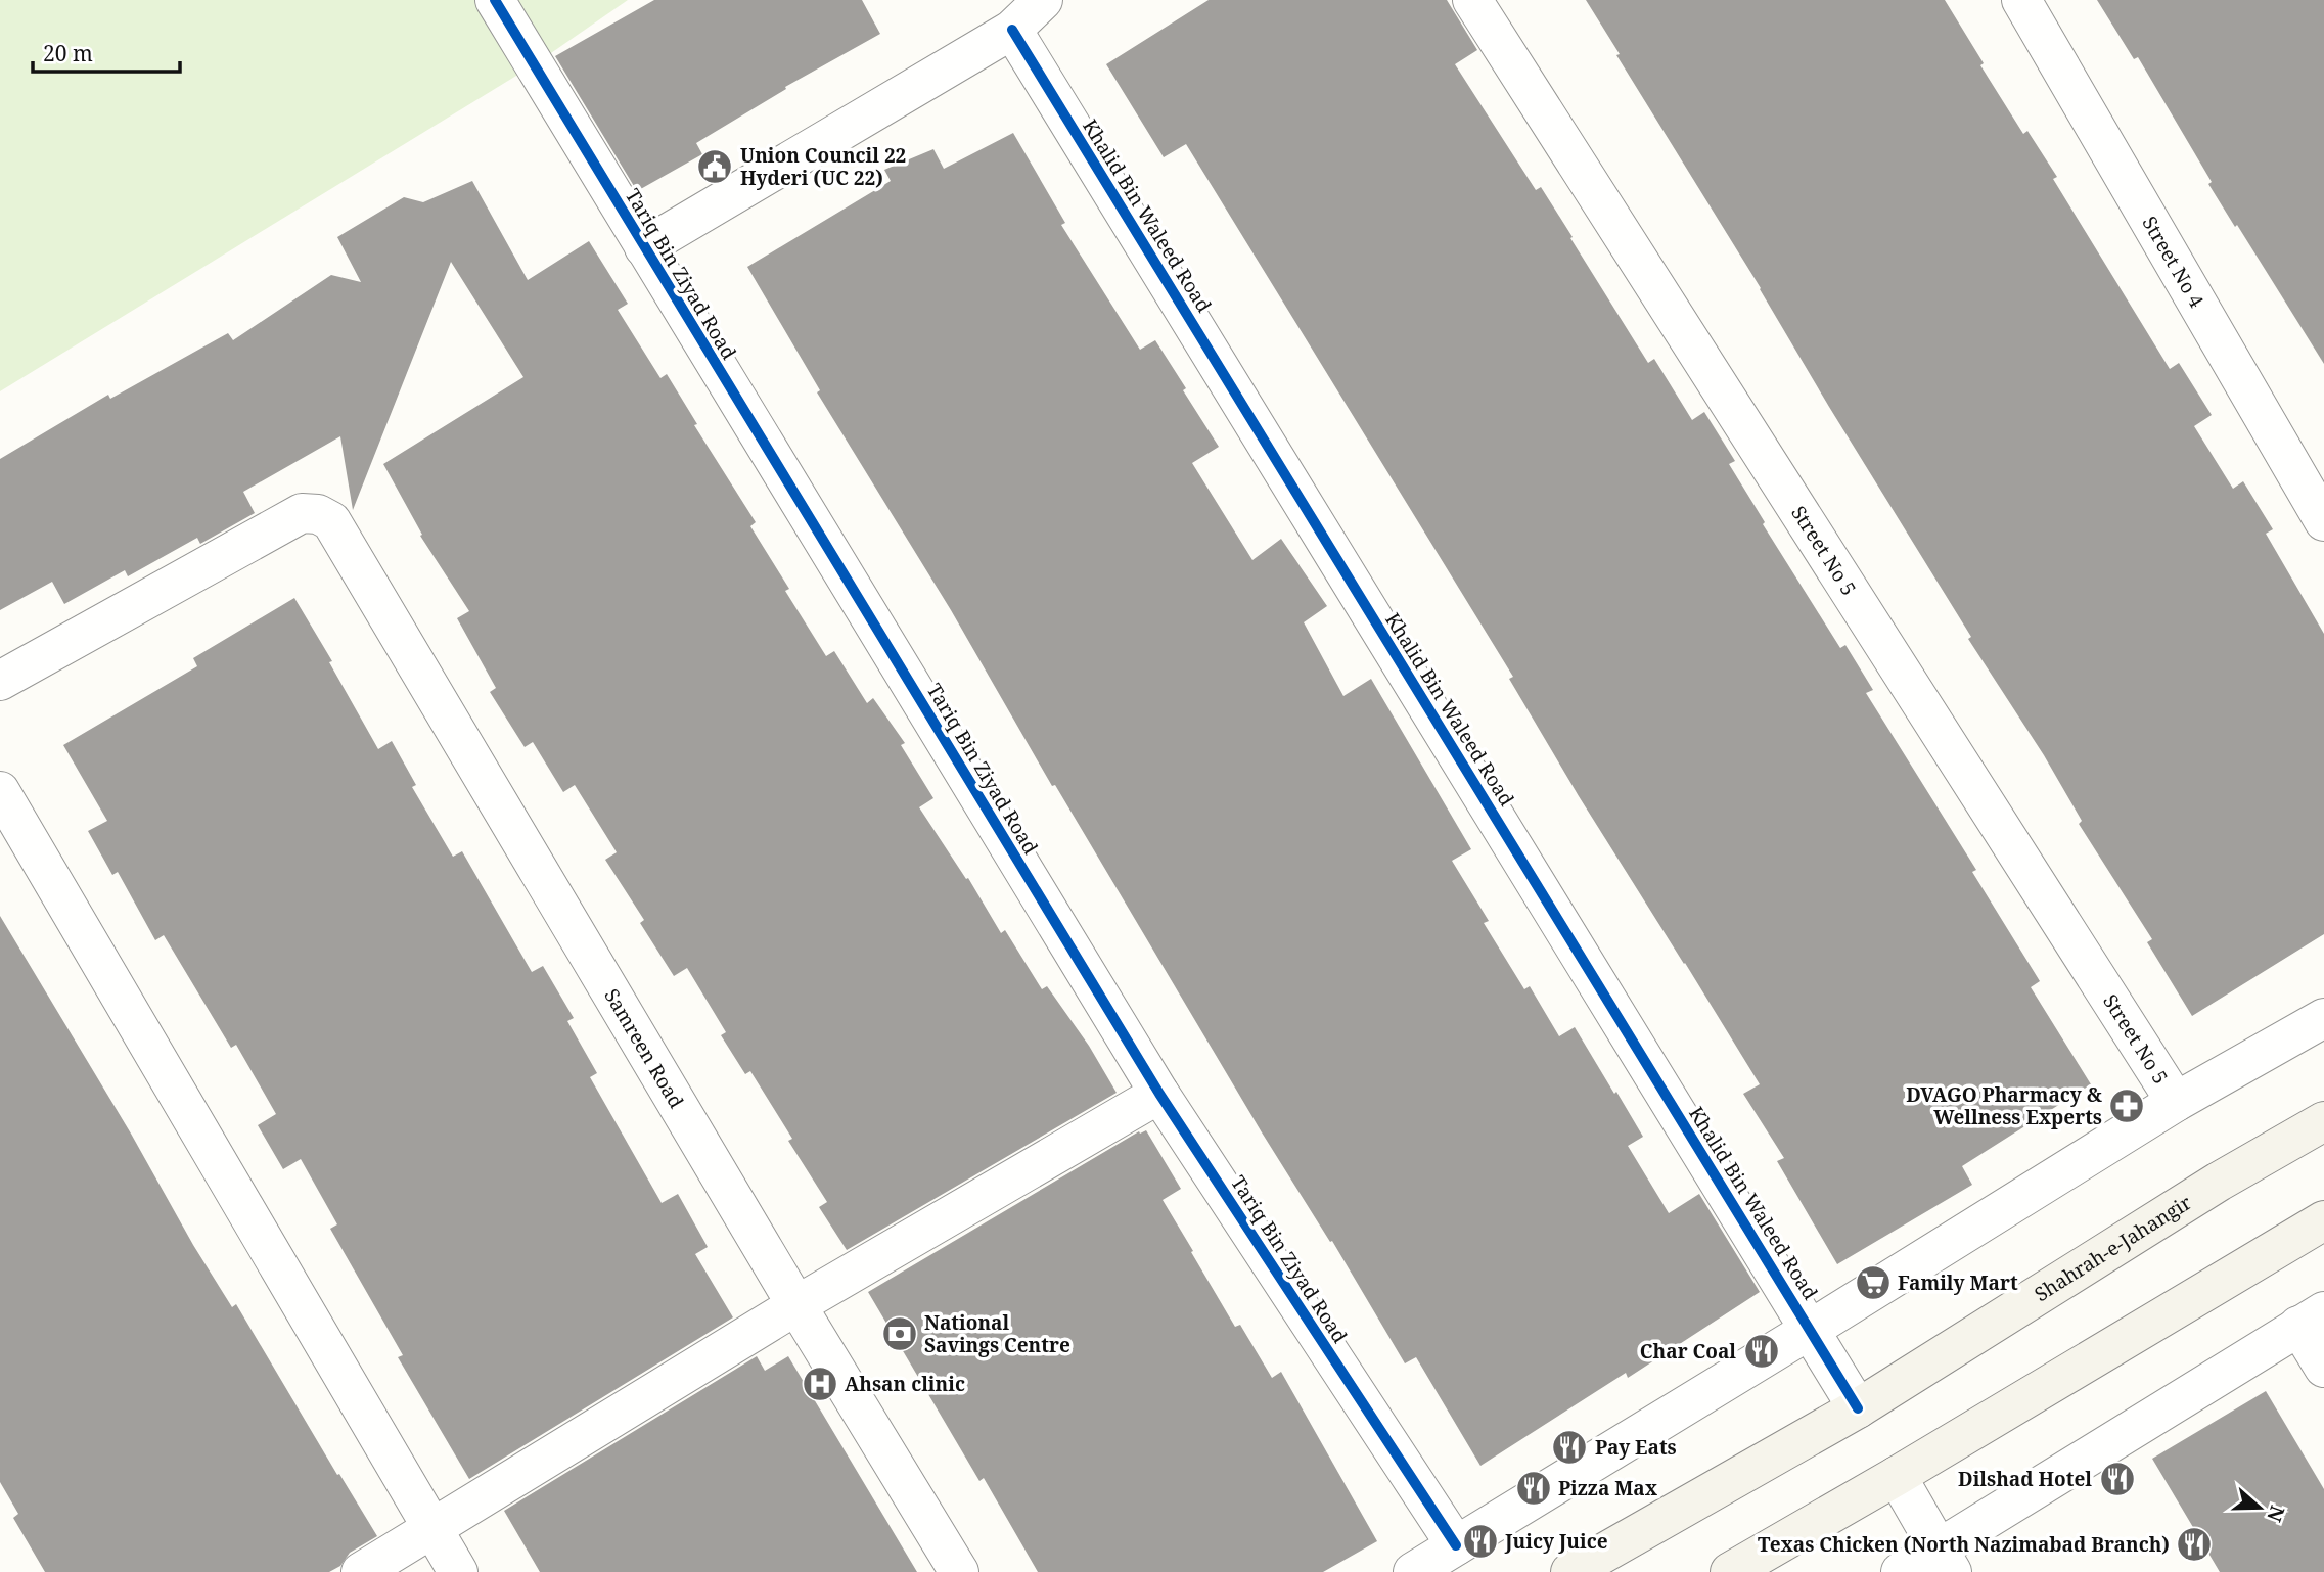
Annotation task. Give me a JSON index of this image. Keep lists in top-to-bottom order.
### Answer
{
  "streets": {
    "main road": ["Shahrah-e-Jahangir"],
    "street": [
      "Khalid Bin Waleed Road",
      "Street No 4",
      "Tariq Bin Ziyad Road",
      "Street No 5",
      "Samreen Road"
    ]
  },
  "crossings": [
    ["Khalid Bin Waleed Road", "Shahrah-e-Jahangir"]
  ],
  "places": {
    "public building": ["Union Council 22 Hyderi (UC 22)"],
    "pharmacy": ["DVAGO Pharmacy & Wellness Experts"],
    "supermarket": ["Family Mart"],
    "bank": ["National Savings Centre"],
    "restaurant": [
      "Char Coal",
      "Pay Eats",
      "Dilshad Hotel",
      "Pizza Max",
      "Juicy Juice",
      "Texas Chicken (North Nazimabad Branch)"
    ],
    "hospital": ["Ahsan clinic"]
  },
  "scale_bar": "20 m",
  "north": "right"
}
